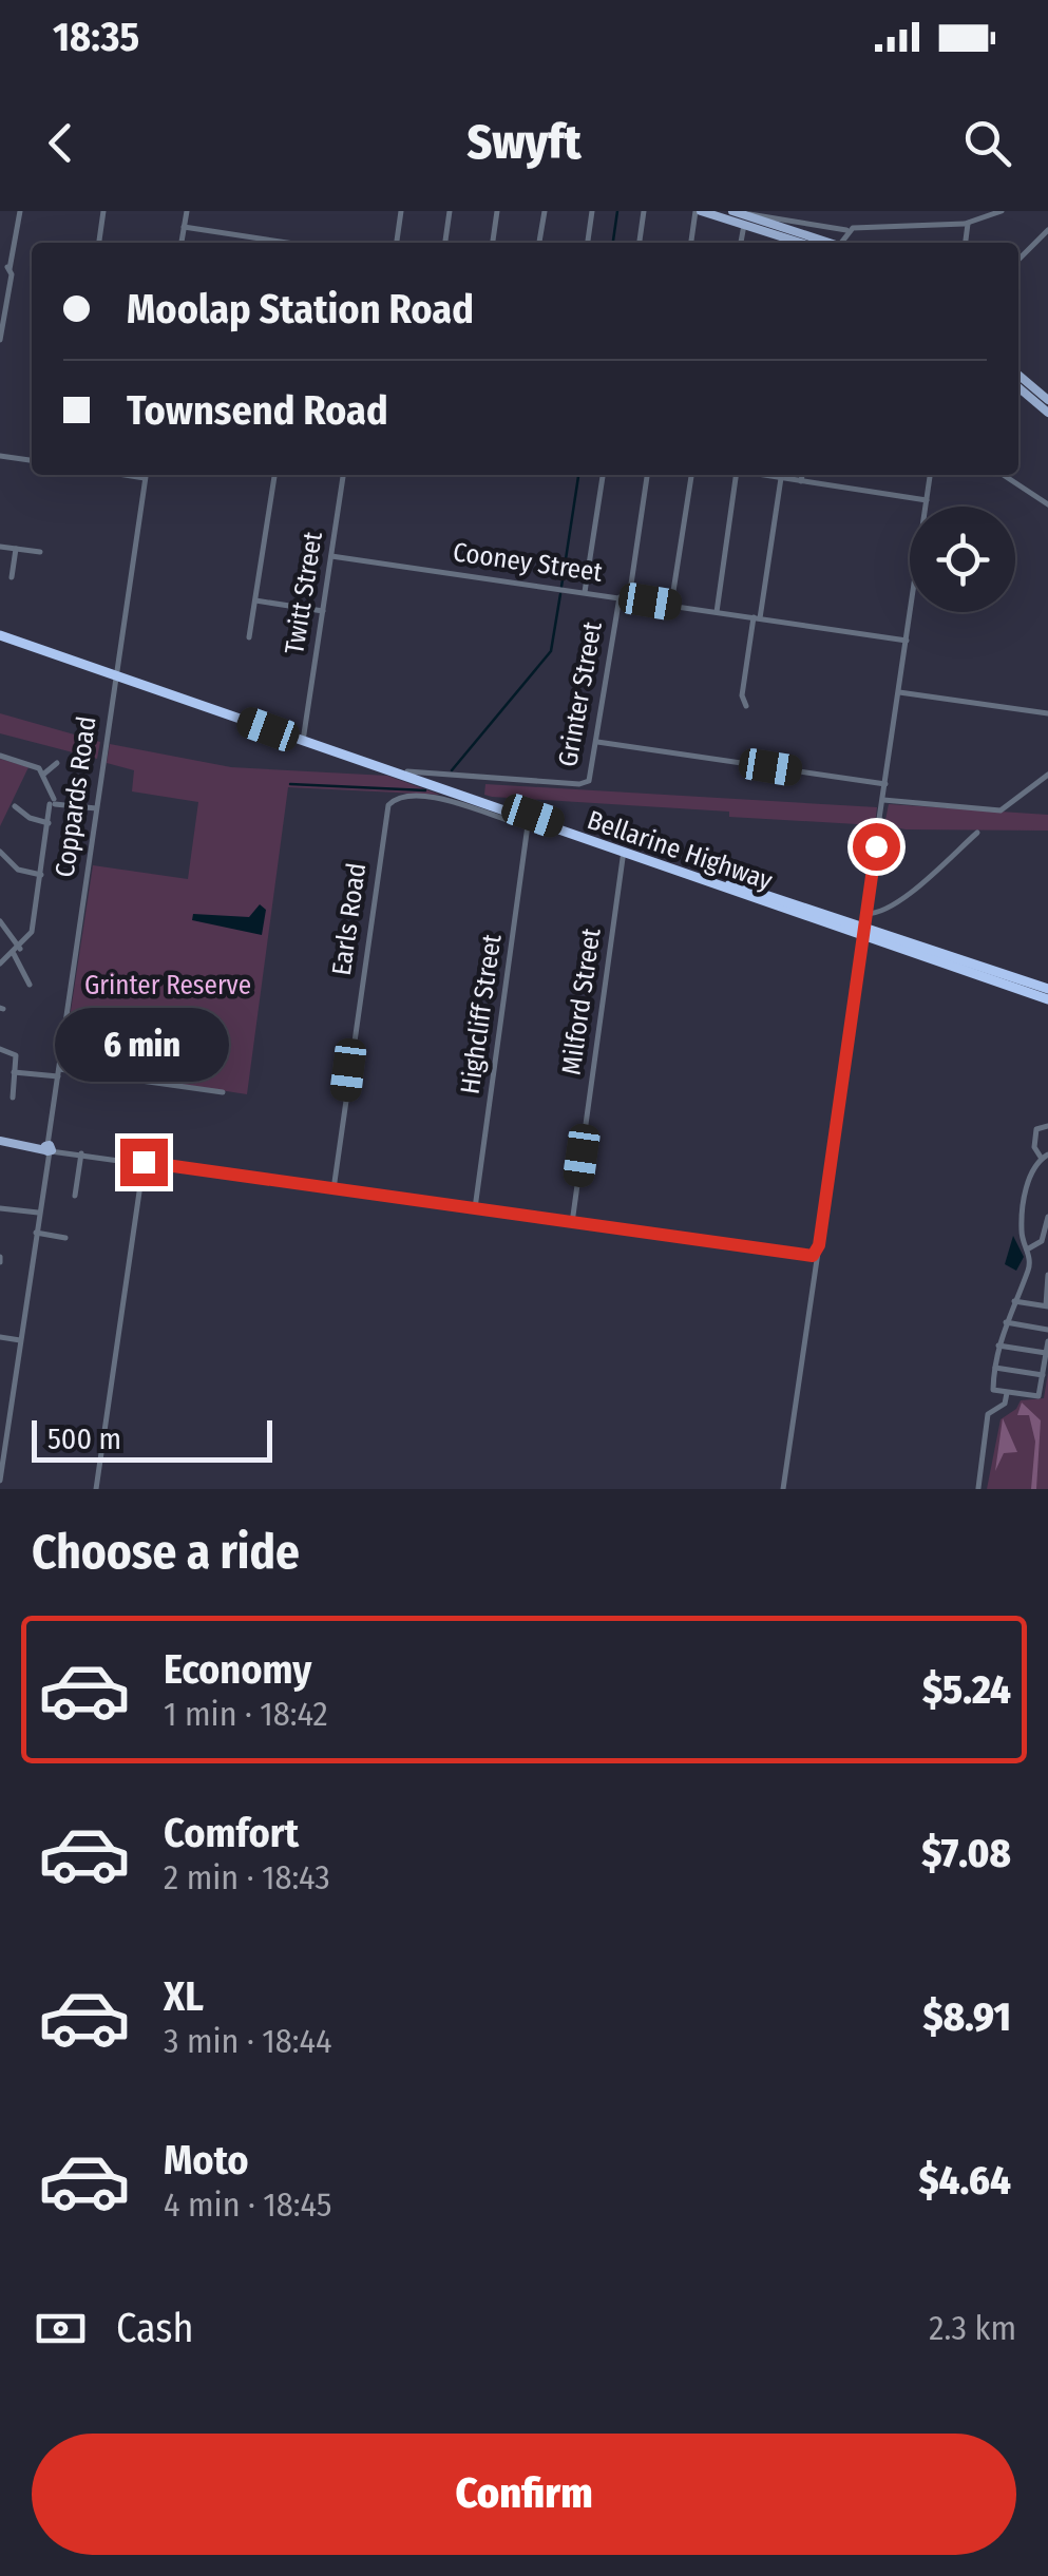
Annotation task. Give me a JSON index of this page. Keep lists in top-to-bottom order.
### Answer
{
  "streets": {
    "highway": ["Bellarine Highway"],
    "street": [
      "Cooney Street",
      "Twitt Street",
      "Grinter Street",
      "Coppards Road",
      "Earls Road",
      "Milford Street",
      "Highcliff Street"
    ]
  },
  "crossings": [
    ["Cooney Street", "Twitt Street"],
    ["Cooney Street", "Grinter Street"],
    ["Twitt Street", "Bellarine Highway"],
    ["Grinter Street", "Bellarine Highway"],
    ["Coppards Road", "Bellarine Highway"],
    ["Bellarine Highway", "Earls Road"],
    ["Bellarine Highway", "Milford Street"],
    ["Bellarine Highway", "Highcliff Street"],
    ["Earls Road", "Highcliff Street"]
  ],
  "parks": ["Grinter Reserve"],
  "scale_bar": "500 m",
  "page": {
    "status": "18:35",
    "header": "Swyft",
    "banner": ["Moolap Station Road", "Townsend Road"],
    "bubble": "6 min",
    "scale": "500 m",
    "heading": "Choose a ride",
    "list": [
      {
        "name": "Economy",
        "note": "1 min · 18:42",
        "value": "$5.24"
      },
      {
        "name": "Comfort",
        "note": "2 min · 18:43",
        "value": "$7.08"
      },
      {
        "name": "XL",
        "note": "3 min · 18:44",
        "value": "$8.91"
      },
      {
        "name": "Moto",
        "note": "4 min · 18:45",
        "value": "$4.64"
      }
    ],
    "pay": ["Cash", "2.3 km"],
    "buttons": "Confirm"
  }
}
